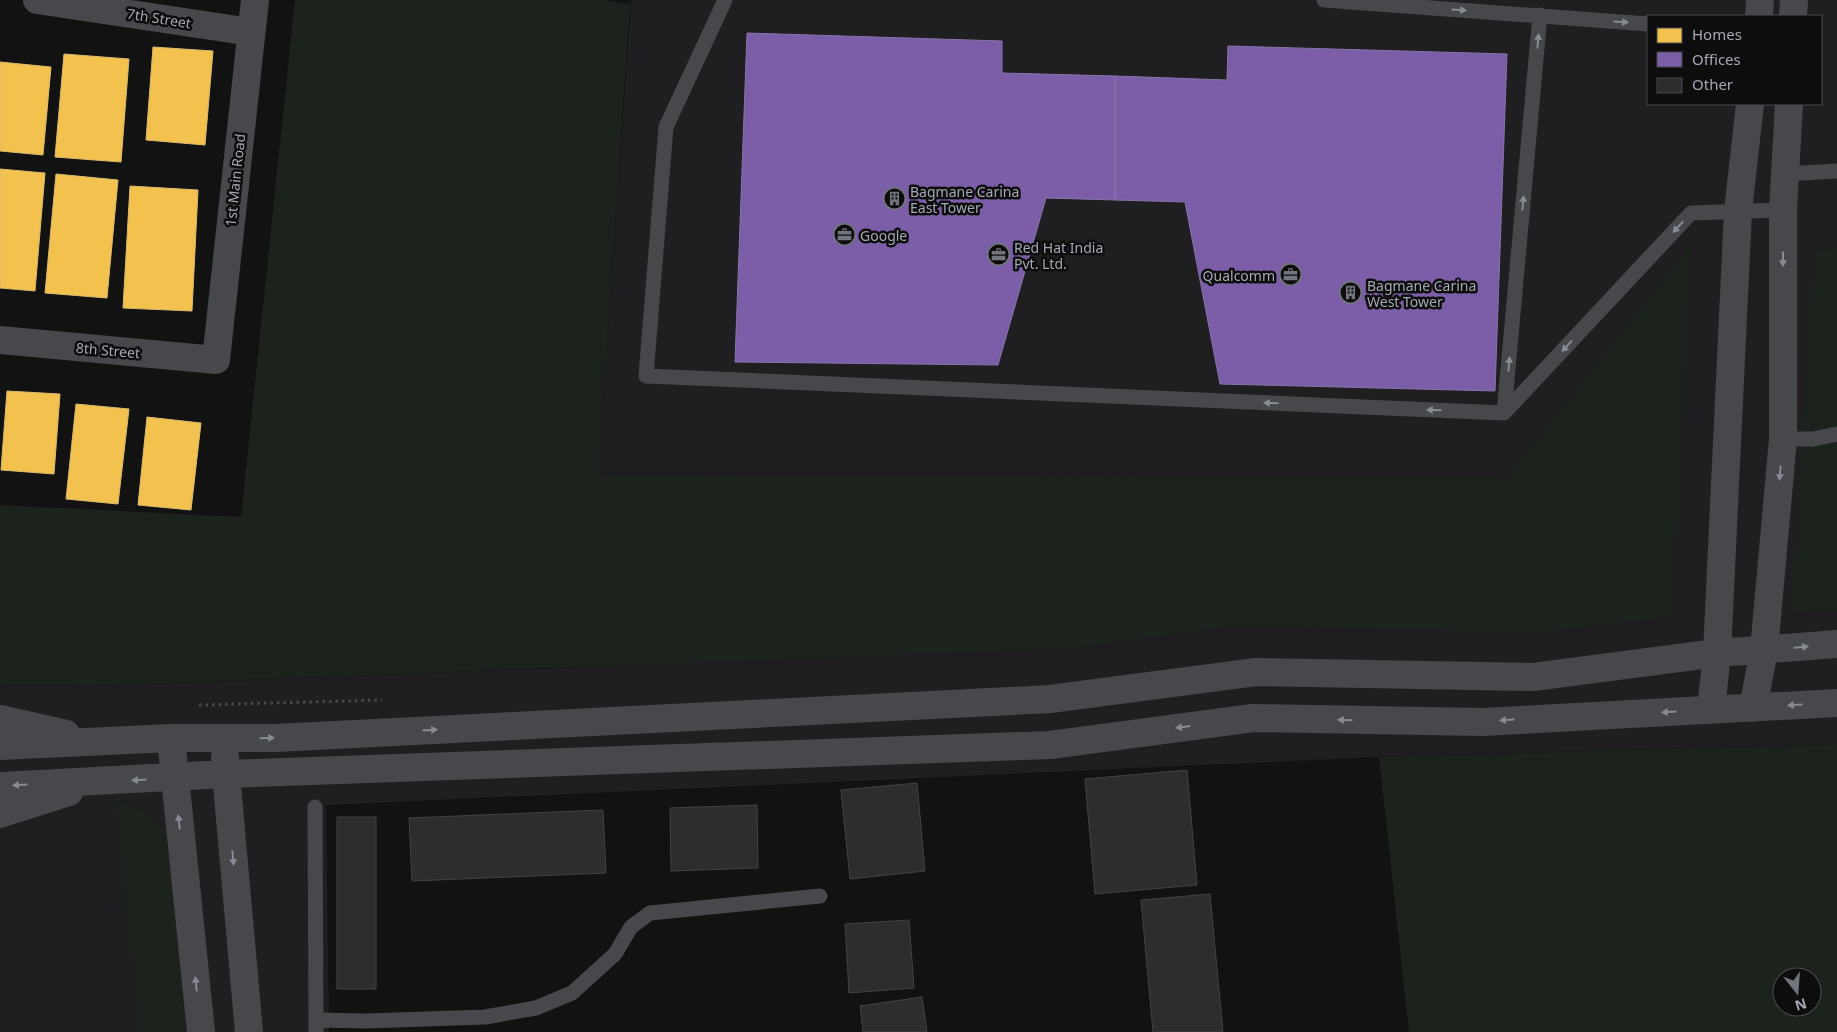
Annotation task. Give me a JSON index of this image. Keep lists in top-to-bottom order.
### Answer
{
  "streets": {
    "street": ["7th Street", "1st Main Road", "8th Street"]
  },
  "crossings": [
    ["7th Street", "1st Main Road"],
    ["1st Main Road", "8th Street"]
  ],
  "places": {
    "building": ["Bagmane Carina East Tower", "Bagmane Carina West Tower"],
    "office": ["Google", "Red Hat India Pvt. Ltd.", "Qualcomm"]
  },
  "legend": ["Homes", "Offices", "Other"],
  "north": "bottom"
}
